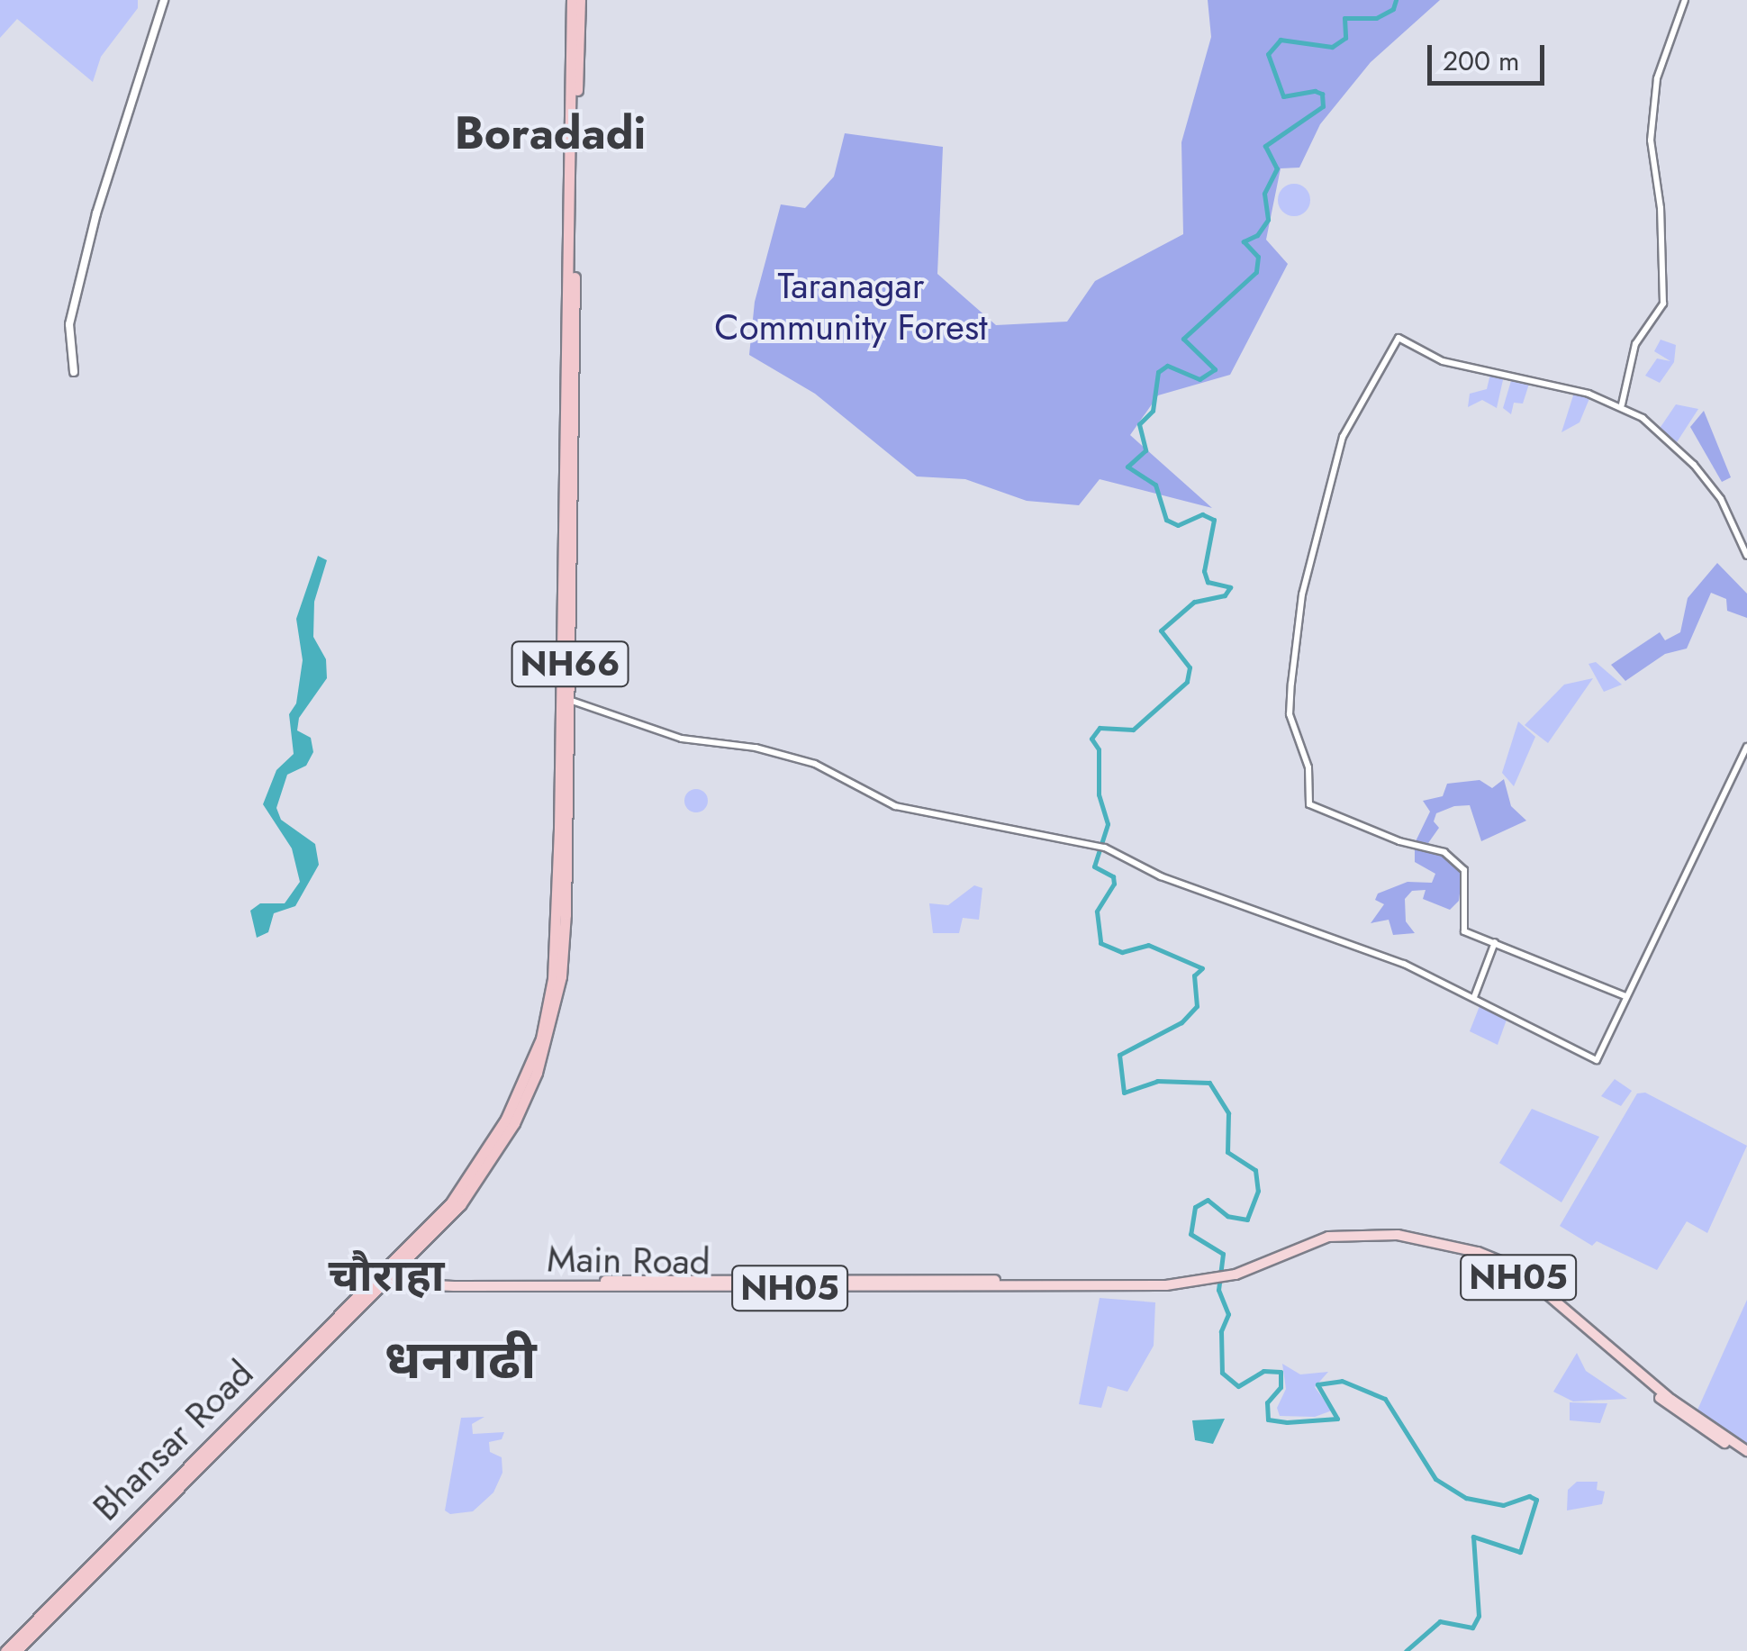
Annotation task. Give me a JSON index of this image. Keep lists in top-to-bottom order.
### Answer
{
  "streets": {
    "highway": ["NH66", "Bhansar Road"],
    "main road": ["Main Road", "NH05"]
  },
  "crossings": [
    ["NH66", "Main Road"],
    ["NH66", "Bhansar Road"],
    ["Main Road", "NH05"],
    ["Main Road", "Bhansar Road"]
  ],
  "districts": ["Boradadi", "चौराहा", "धनगढी"],
  "parks": ["Taranagar Community Forest"],
  "scale_bar": "200 m"
}
